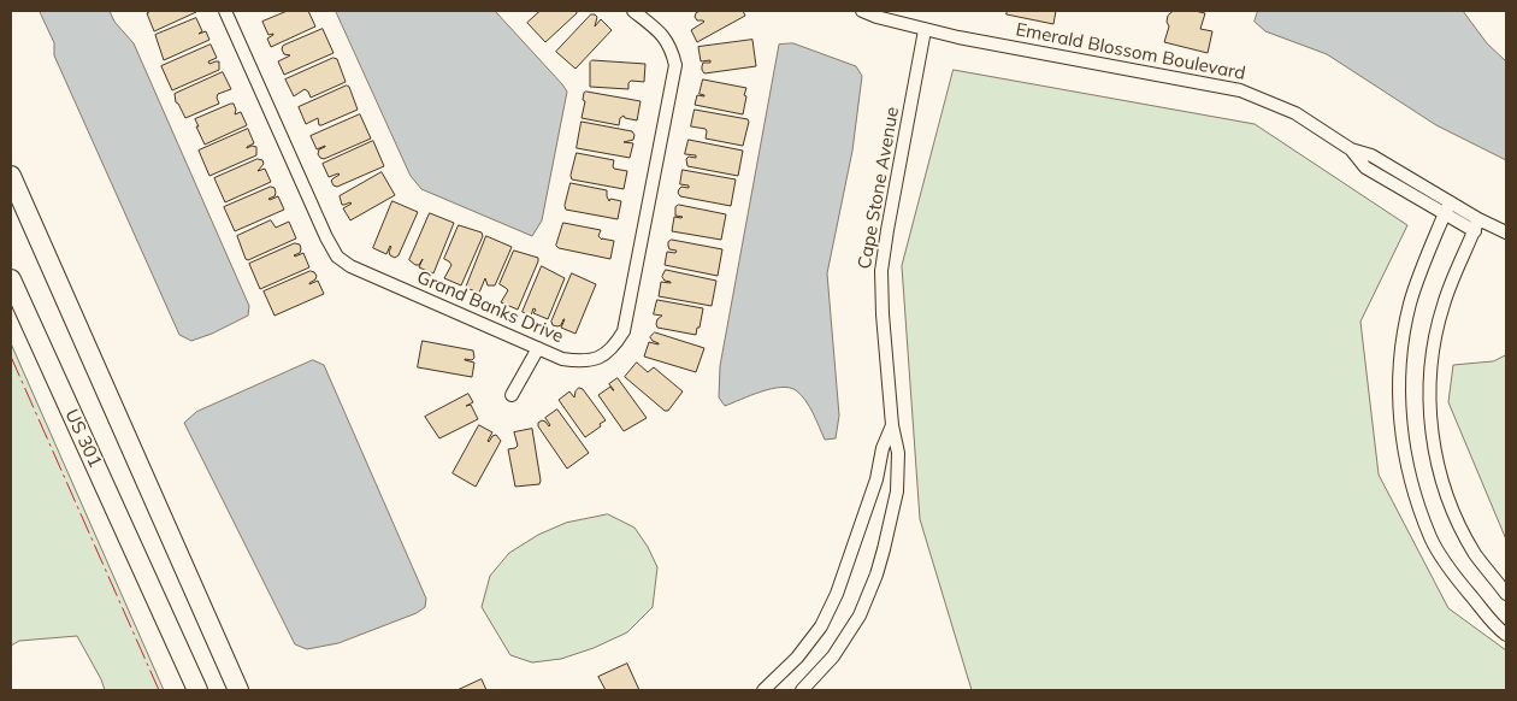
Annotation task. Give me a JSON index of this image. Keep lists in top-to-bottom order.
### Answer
{
  "streets": {
    "main road": ["US 301"],
    "street": ["Emerald Blossom Boulevard", "Cape Stone Avenue", "Grand Banks Drive"]
  },
  "crossings": [
    ["Emerald Blossom Boulevard", "Cape Stone Avenue"]
  ]
}
